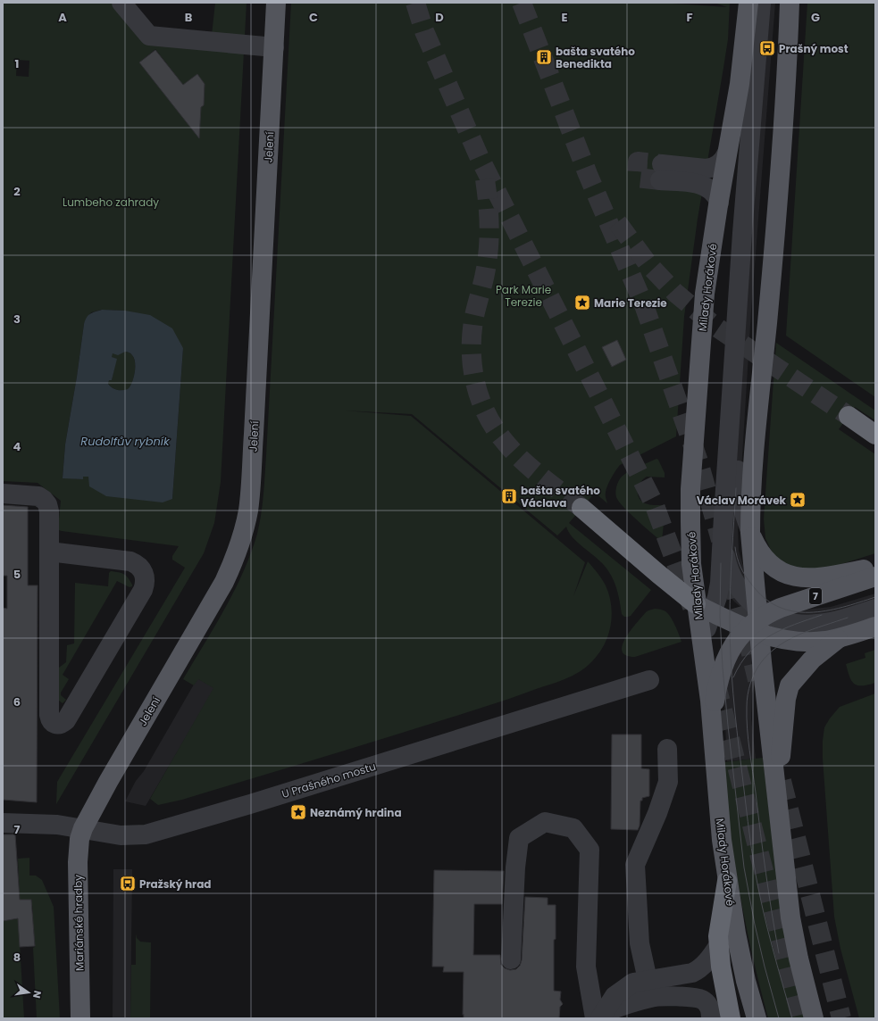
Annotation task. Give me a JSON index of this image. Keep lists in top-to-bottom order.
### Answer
{
  "streets": {
    "main road": [
      "Jelení",
      "Milady Horákové",
      "7",
      "Mariánské hradby"
    ],
    "street": ["U Prašného mostu"]
  },
  "crossings": [
    ["Jelení", "U Prašného mostu"],
    ["Jelení", "Mariánské hradby"],
    ["U Prašného mostu", "Mariánské hradby"]
  ],
  "water": ["Rudolfův rybník"],
  "parks": ["Lumbeho zahrady", "Park Marie Terezie"],
  "places": {
    "bus stop": ["Prašný most", "Pražský hrad"],
    "building": ["bašta svatého Benedikta", "bašta svatého Václava"],
    "place": ["Marie Terezie", "Václav Morávek", "Neznámý hrdina"]
  },
  "north": "right",
  "grid": {
    "columns": [
      "A",
      "B",
      "C",
      "D",
      "E",
      "F",
      "G"
    ],
    "rows": [
      "1",
      "2",
      "3",
      "4",
      "5",
      "6",
      "7",
      "8"
    ]
  }
}
